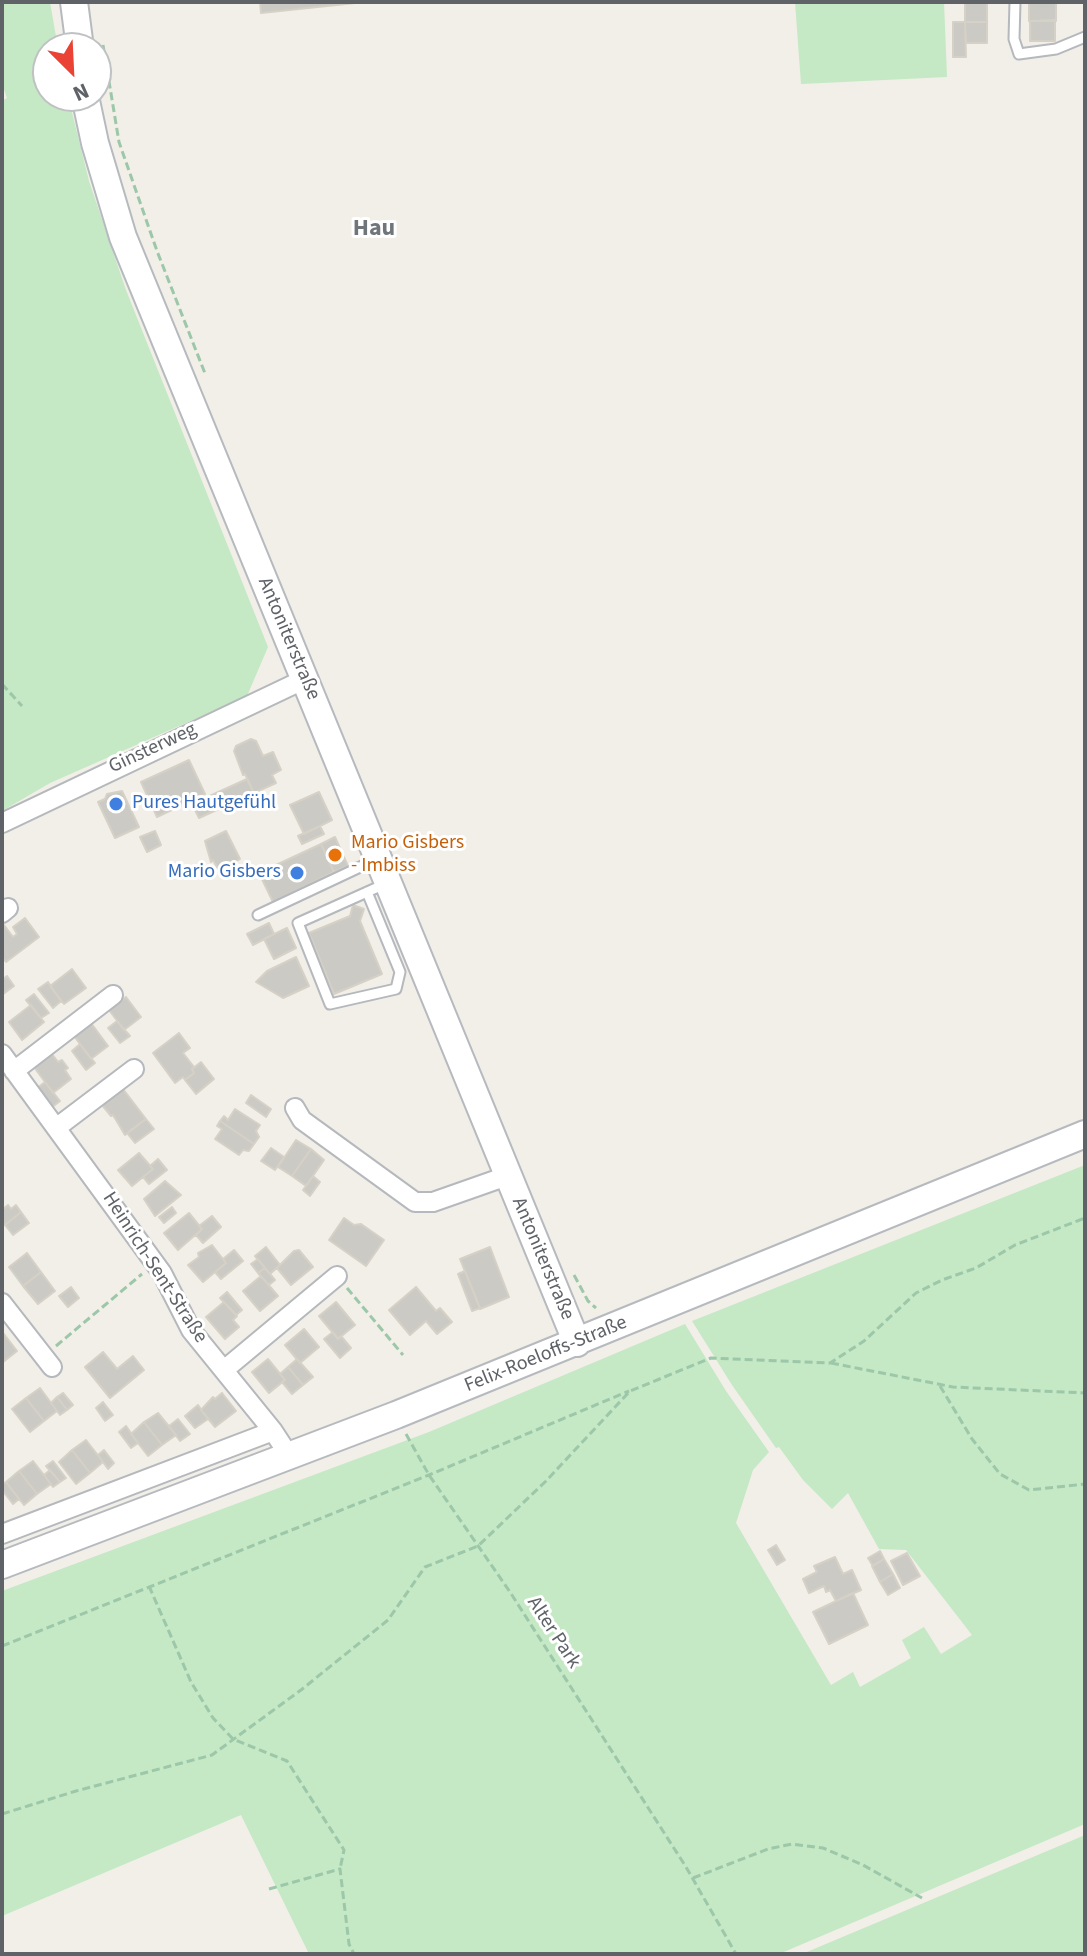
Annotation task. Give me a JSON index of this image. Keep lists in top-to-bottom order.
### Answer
{
  "streets": {
    "street": [
      "Antoniterstraße",
      "Ginsterweg",
      "Heinrich-Sent-Straße",
      "Felix-Roeloffs-Straße"
    ],
    "path": ["Alter Park"]
  },
  "crossings": [
    ["Antoniterstraße", "Ginsterweg"],
    ["Antoniterstraße", "Felix-Roeloffs-Straße"],
    ["Heinrich-Sent-Straße", "Felix-Roeloffs-Straße"],
    ["Felix-Roeloffs-Straße", "Alter Park"]
  ],
  "districts": ["Hau"],
  "places": ["Pures Hautgefühl", "Mario Gisbers - Imbiss", "Mario Gisbers"],
  "north": "bottom right"
}
